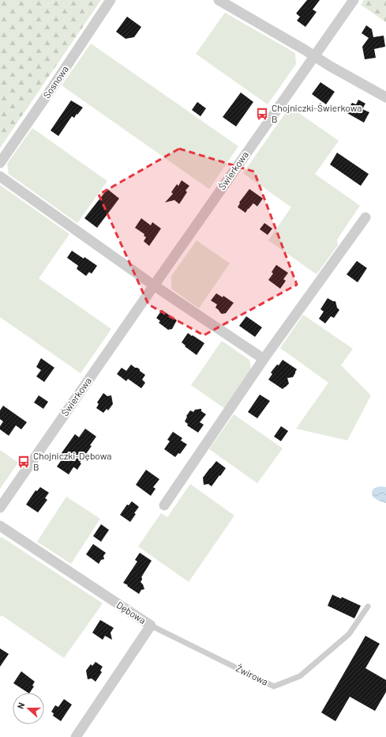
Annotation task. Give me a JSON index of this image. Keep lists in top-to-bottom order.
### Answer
{
  "streets": {
    "street": ["Sosnowa", "Świerkowa", "Dębowa"],
    "lane": ["Żwirowa"]
  },
  "crossings": [
    ["Dębowa", "Żwirowa"]
  ],
  "places": {
    "bus stop": ["Chojniczki-Świerkowa B", "Chojniczki-Dębowa B"]
  },
  "north": "left"
}
